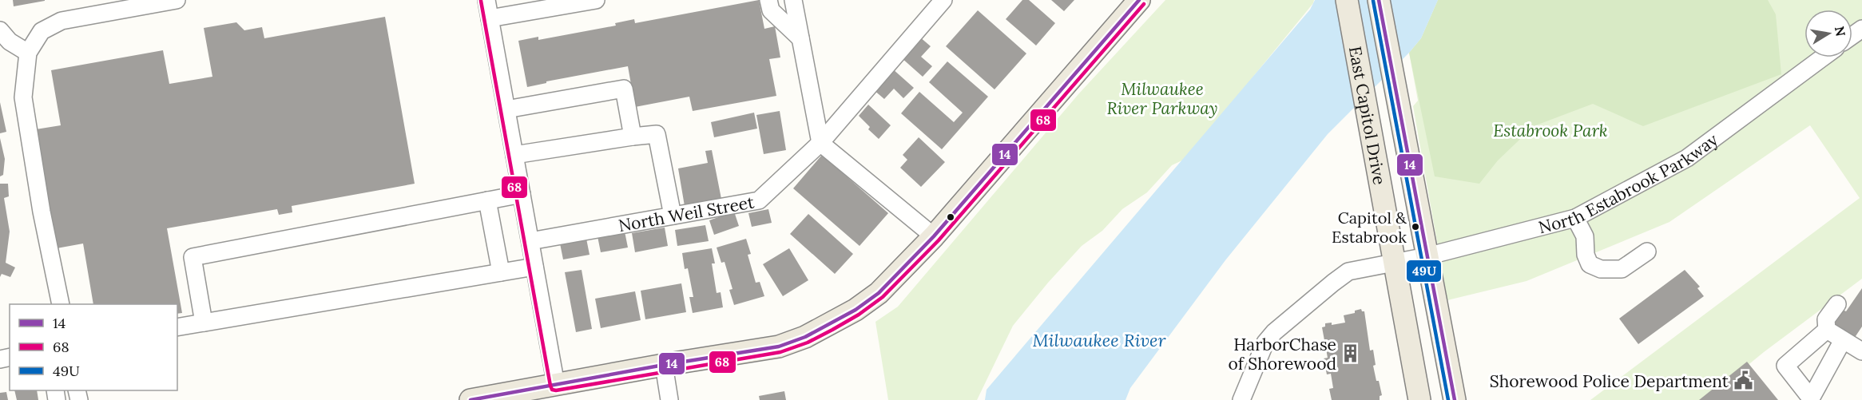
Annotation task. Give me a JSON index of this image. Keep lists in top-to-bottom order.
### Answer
{
  "streets": {
    "main road": ["East Capitol Drive"],
    "street": ["North Estabrook Parkway", "North Weil Street"]
  },
  "crossings": [
    ["East Capitol Drive", "North Estabrook Parkway"]
  ],
  "water": ["Milwaukee River"],
  "parks": ["Milwaukee River Parkway", "Estabrook Park"],
  "places": {
    "other": ["Capitol & Estabrook"],
    "building": ["HarborChase of Shorewood"],
    "public building": ["Shorewood Police Department"]
  },
  "lines": ["transit line 14", "transit line 68", "transit line 49U"],
  "legend": ["14", "68", "49U"],
  "north": "right"
}
